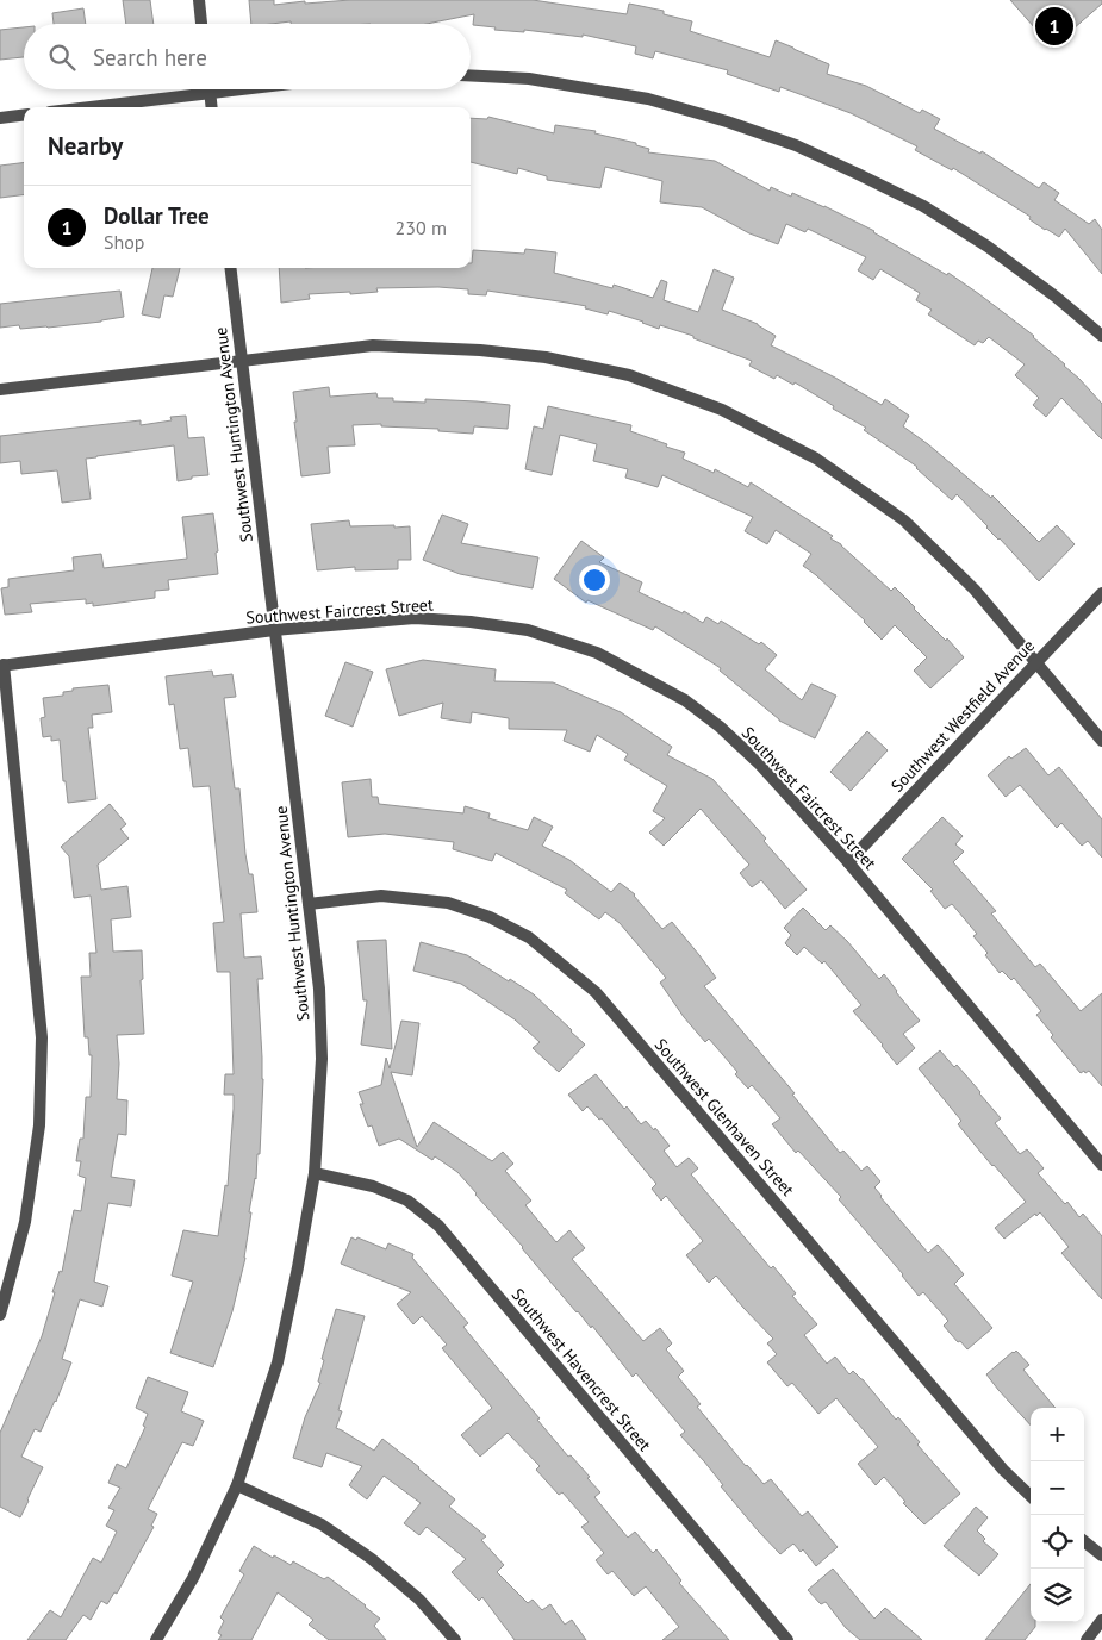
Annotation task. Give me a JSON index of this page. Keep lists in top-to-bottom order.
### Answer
{
  "streets": {
    "street": [
      "Southwest Huntington Avenue",
      "Southwest Faircrest Street",
      "Southwest Westfield Avenue",
      "Southwest Glenhaven Street",
      "Southwest Havencrest Street"
    ]
  },
  "crossings": [
    ["Southwest Huntington Avenue", "Southwest Faircrest Street"],
    ["Southwest Huntington Avenue", "Southwest Glenhaven Street"],
    ["Southwest Huntington Avenue", "Southwest Havencrest Street"],
    ["Southwest Faircrest Street", "Southwest Westfield Avenue"]
  ],
  "page": {
    "pins": "1",
    "search": "Search here",
    "heading": "Nearby",
    "list": [
      {
        "mark": "1",
        "name": "Dollar Tree",
        "note": "Shop",
        "value": "230 m"
      }
    ],
    "map_buttons": ["+", "−"]
  }
}
